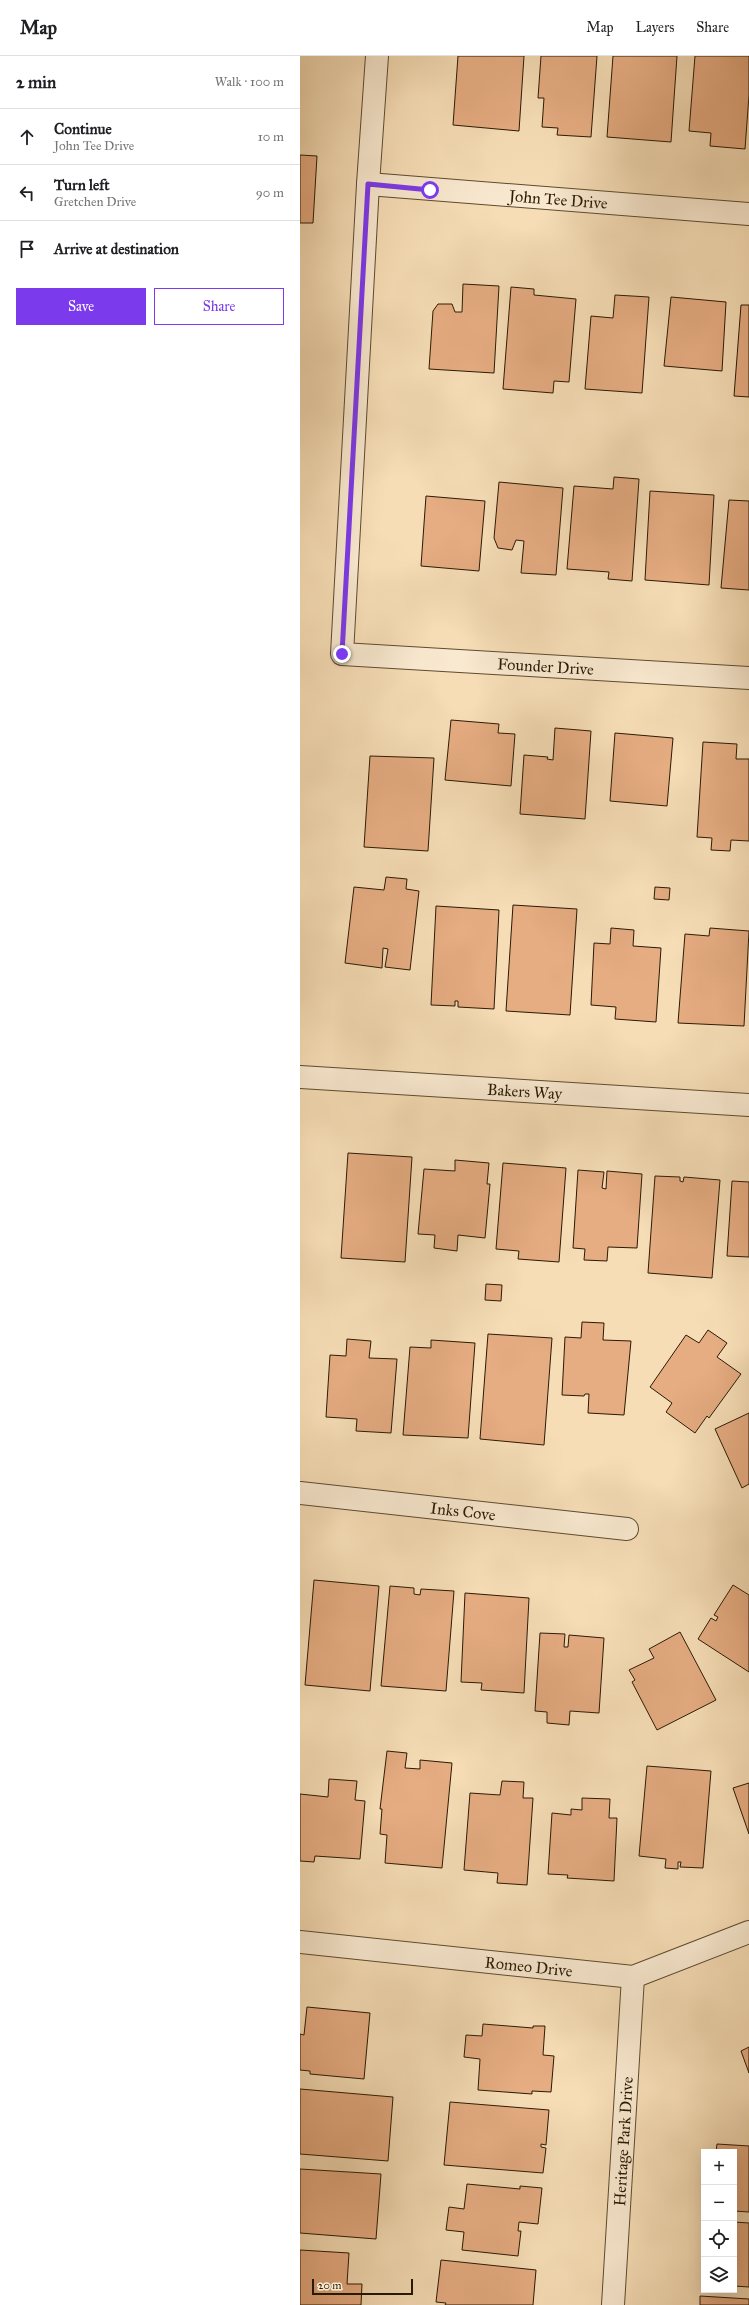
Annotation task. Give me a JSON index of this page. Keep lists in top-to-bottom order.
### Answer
{
  "streets": {
    "street": [
      "John Tee Drive",
      "Founder Drive",
      "Bakers Way",
      "Inks Cove",
      "Romeo Drive",
      "Heritage Park Drive"
    ]
  },
  "crossings": [
    ["John Tee Drive", "Founder Drive"],
    ["Romeo Drive", "Heritage Park Drive"]
  ],
  "scale_bar": "20 m",
  "page": {
    "header": "Map",
    "nav": ["Map", "Layers", "Share"],
    "heading": ["2 min", "Walk · 100 m"],
    "list": [
      ["Continue", "John Tee Drive", "10 m"],
      ["Turn left", "Gretchen Drive", "90 m"],
      "Arrive at destination"
    ],
    "buttons": ["Save", "Share"],
    "map_buttons": ["+", "−"],
    "scale": "20 m"
  }
}
